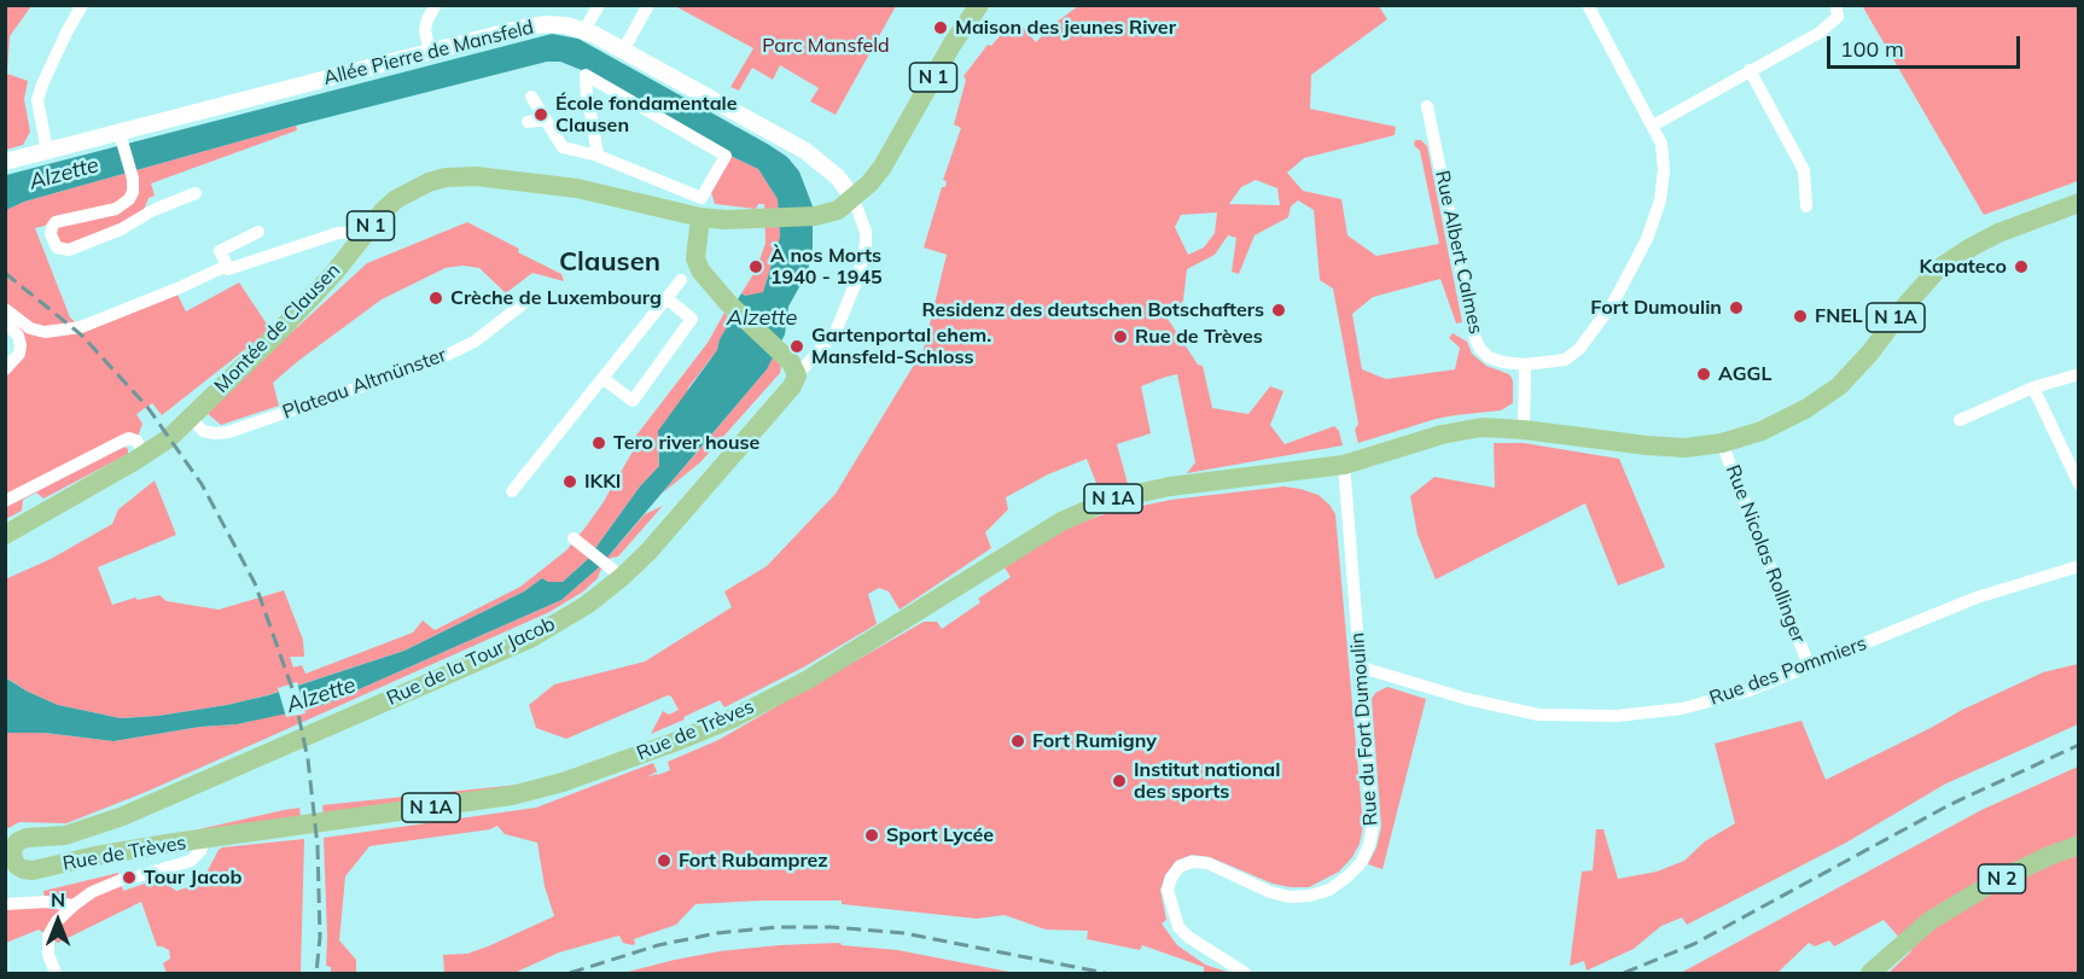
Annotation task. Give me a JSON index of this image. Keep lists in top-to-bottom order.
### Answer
{
  "streets": {
    "main road": [
      "Allée Pierre de Mansfeld",
      "N 1",
      "N 1A",
      "Montée de Clausen",
      "Rue de la Tour Jacob",
      "Rue de Trèves",
      "N 2"
    ],
    "street": [
      "Rue Albert Calmes",
      "Plateau Altmünster",
      "Rue Nicolas Rollinger",
      "Rue des Pommiers",
      "Rue du Fort Dumoulin"
    ]
  },
  "crossings": [
    ["Allée Pierre de Mansfeld", "N 1"],
    ["Allée Pierre de Mansfeld", "Montée de Clausen"],
    ["Allée Pierre de Mansfeld", "Rue de la Tour Jacob"],
    ["N 1", "Montée de Clausen"],
    ["N 1", "Rue de la Tour Jacob"],
    ["Montée de Clausen", "Plateau Altmünster"],
    ["Montée de Clausen", "Rue de la Tour Jacob"],
    ["Rue Nicolas Rollinger", "Rue des Pommiers"],
    ["Rue Nicolas Rollinger", "Rue de Trèves"],
    ["Rue de la Tour Jacob", "Rue de Trèves"],
    ["Rue des Pommiers", "Rue du Fort Dumoulin"],
    ["Rue du Fort Dumoulin", "Rue de Trèves"]
  ],
  "districts": ["Clausen"],
  "water": ["Alzette"],
  "parks": ["Parc Mansfeld"],
  "places": [
    "Maison des jeunes River",
    "École fondamentale Clausen",
    "À nos Morts 1940 - 1945",
    "Kapateco",
    "Crèche de Luxembourg",
    "Fort Dumoulin",
    "Residenz des deutschen Botschafters",
    "FNEL",
    "Rue de Trèves",
    "Gartenportal ehem. Mansfeld-Schloss",
    "AGGL",
    "Tero river house",
    "IKKI",
    "Fort Rumigny",
    "Institut national des sports",
    "Sport Lycée",
    "Fort Rubamprez",
    "Tour Jacob"
  ],
  "scale_bar": "100 m",
  "north": "top"
}
